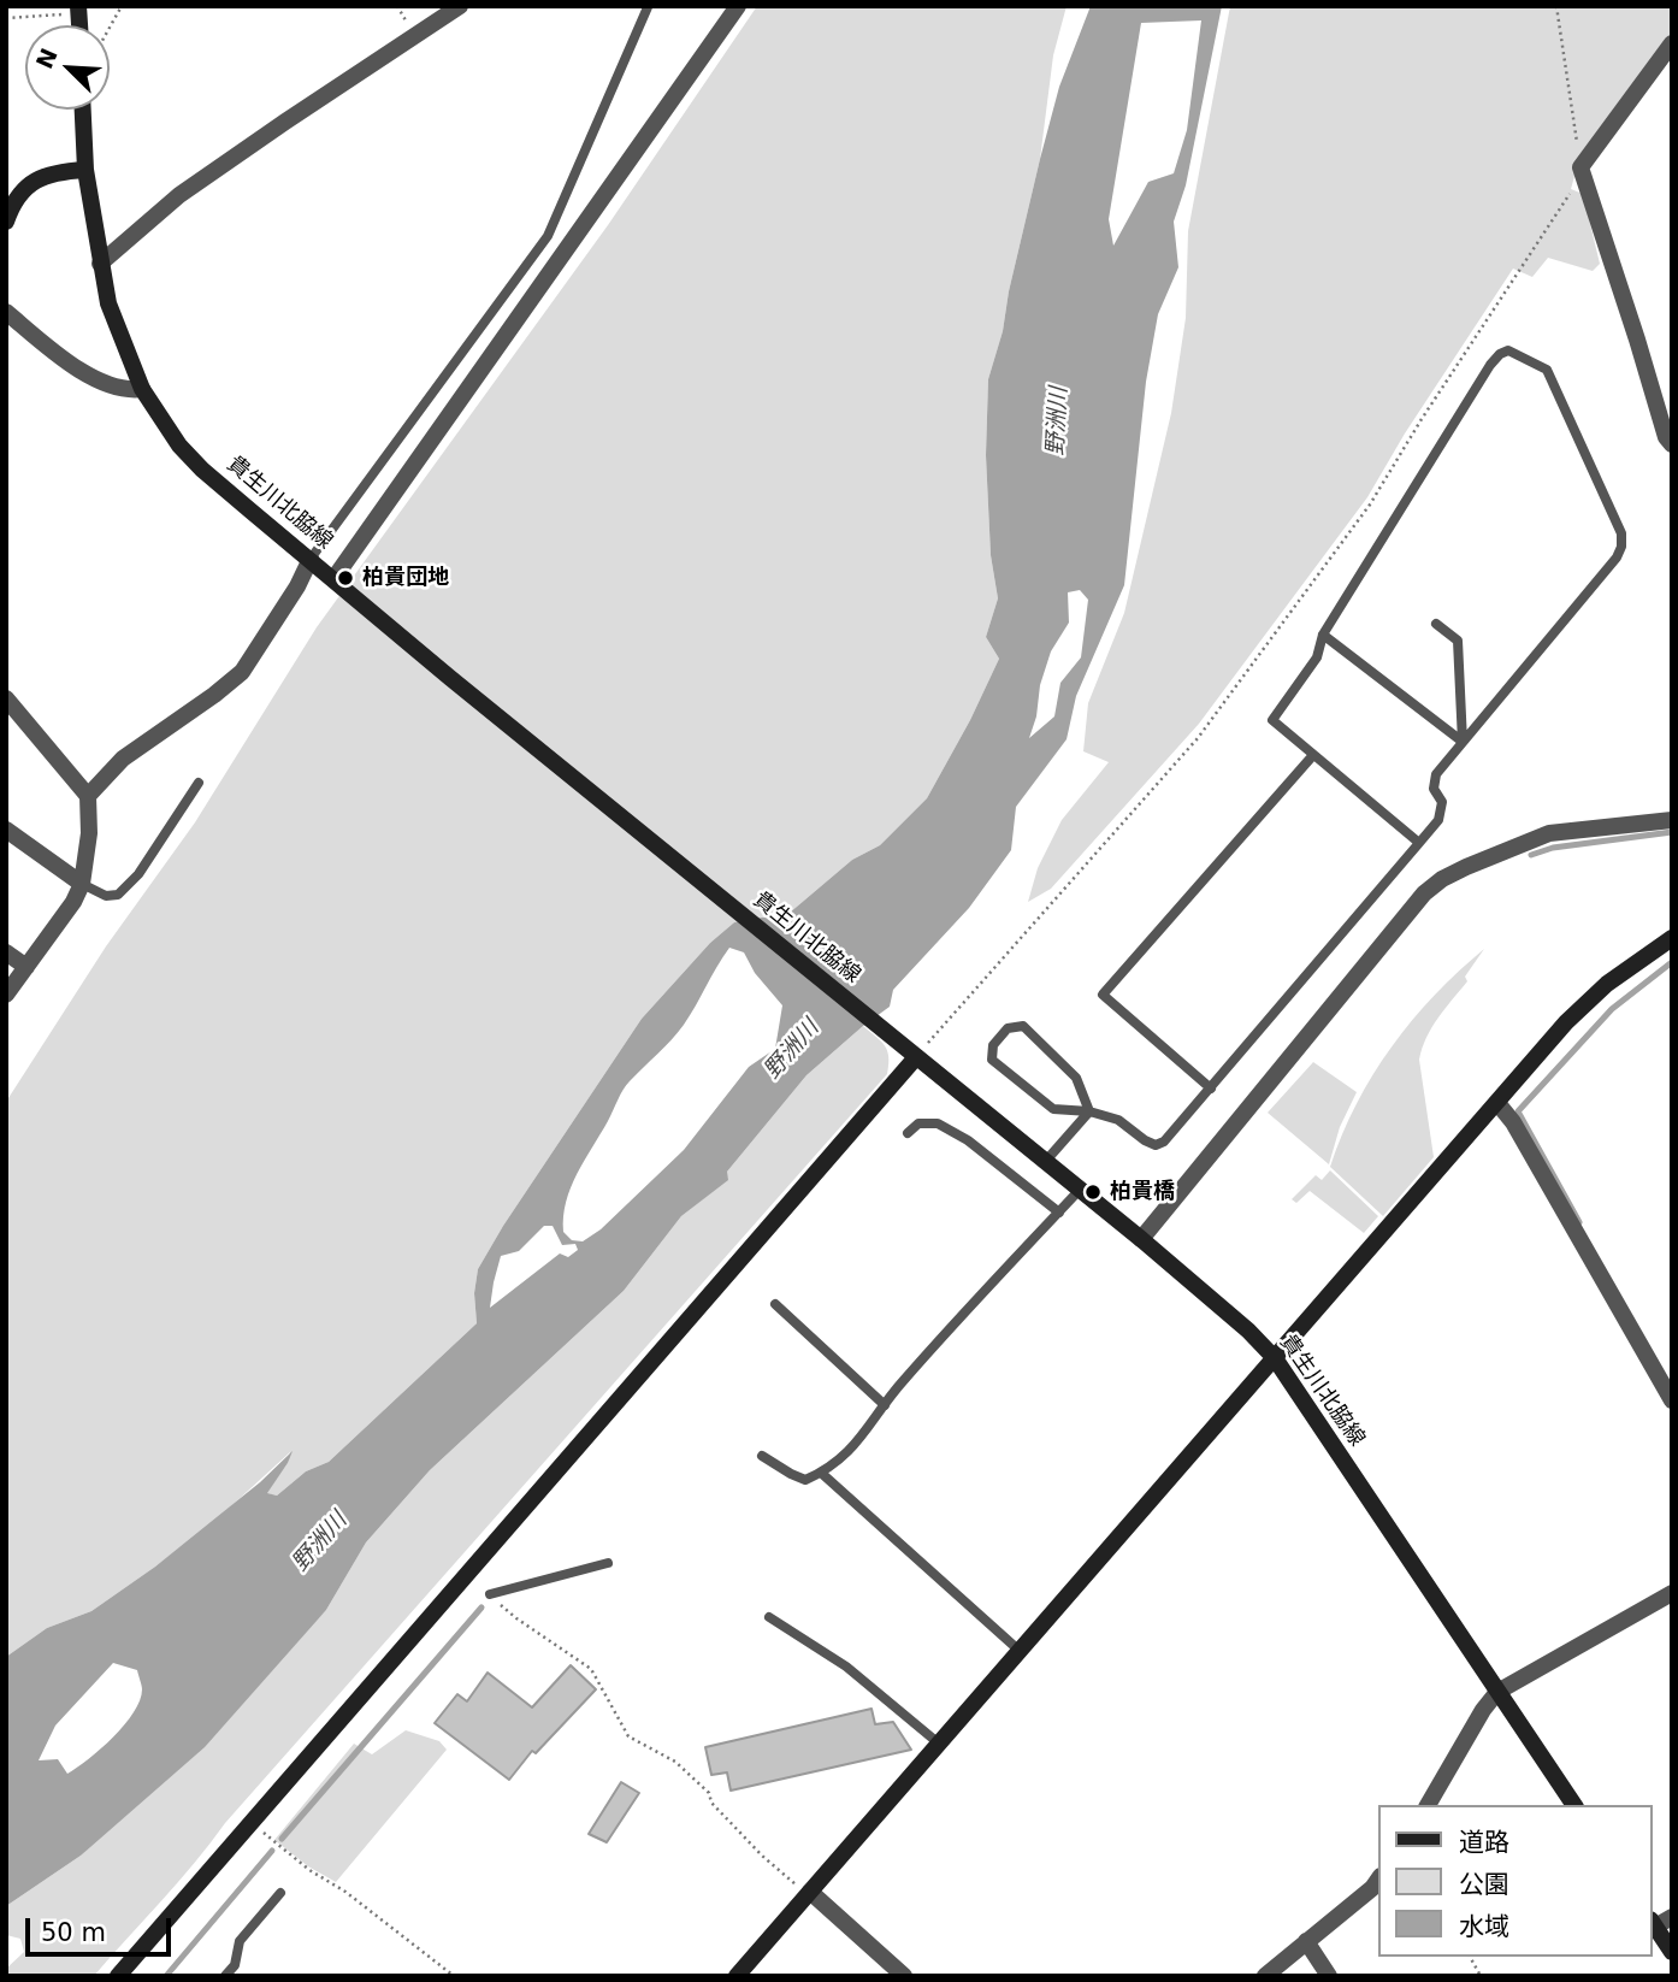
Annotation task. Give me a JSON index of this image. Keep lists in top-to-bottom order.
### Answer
{
  "streets": {
    "street": ["貴生川北脇線"]
  },
  "water": ["野洲川"],
  "places": ["柏貴団地", "柏貴橋"],
  "legend": ["道路", "公園", "水域"],
  "scale_bar": "50 m",
  "north": "top left"
}
